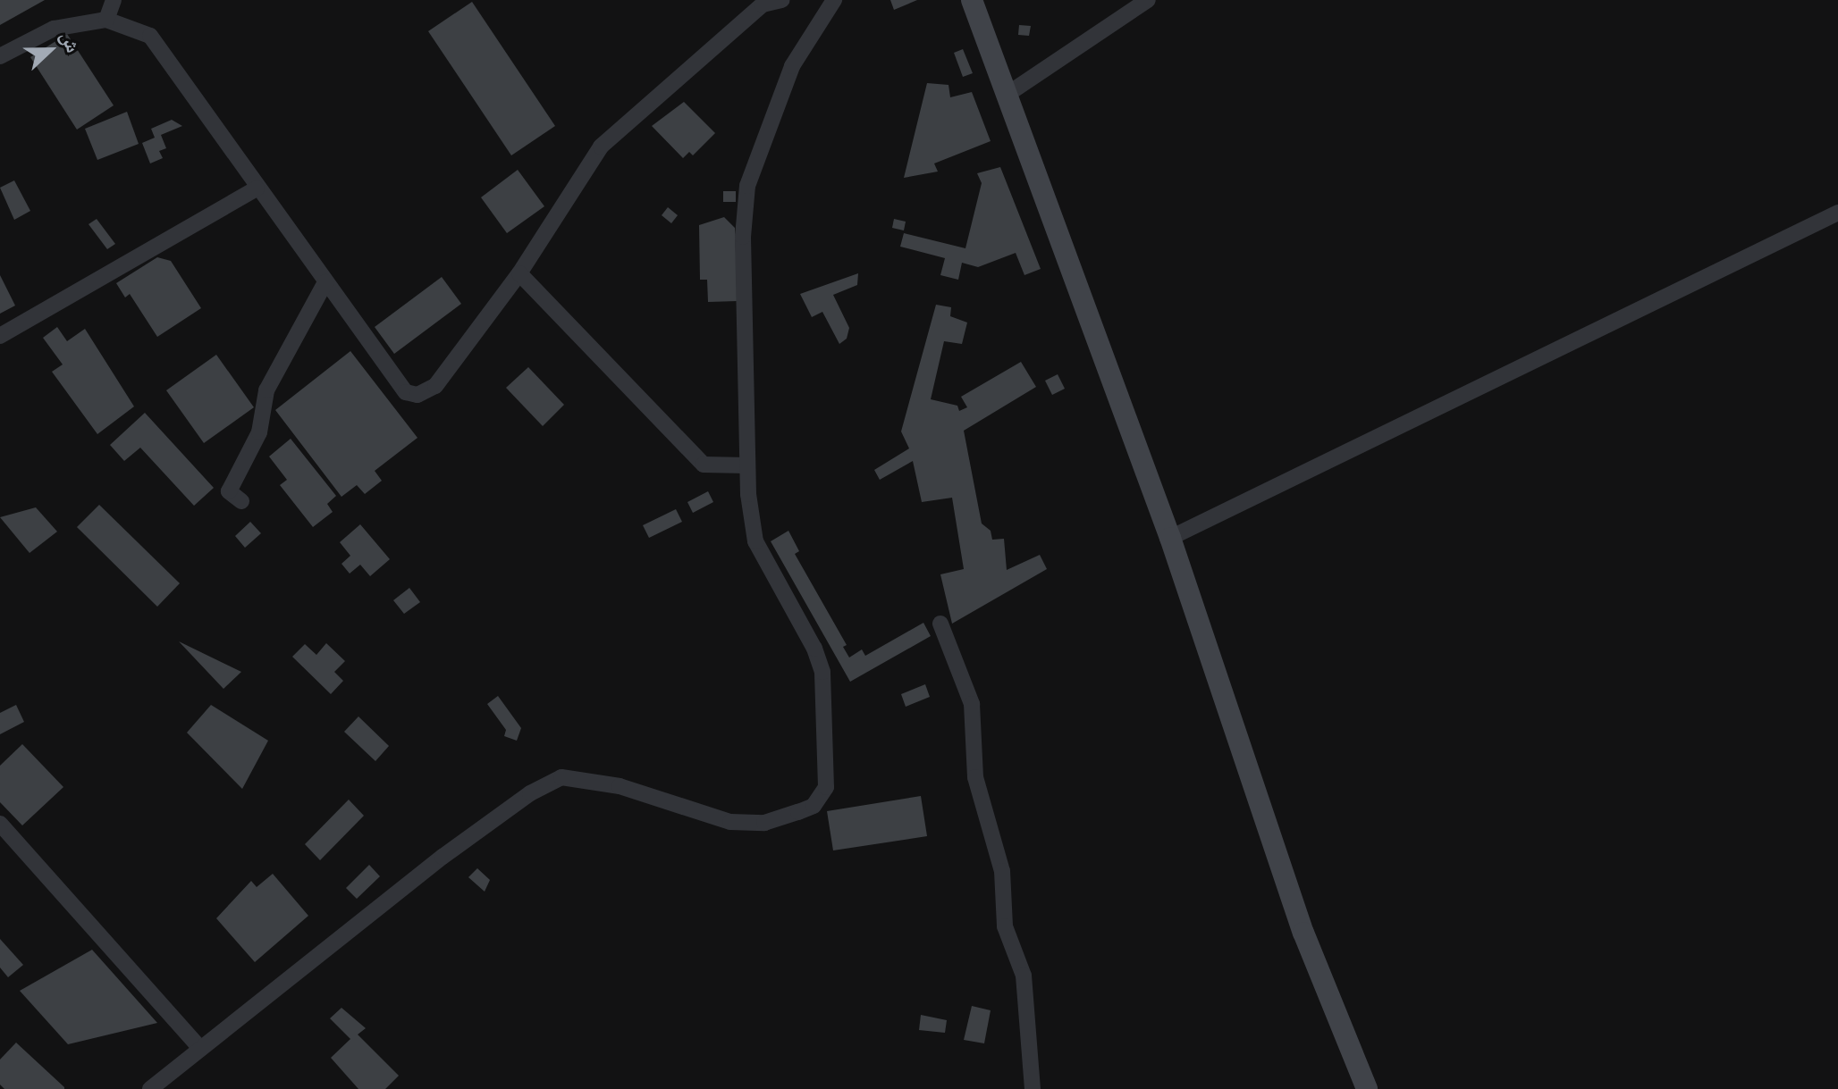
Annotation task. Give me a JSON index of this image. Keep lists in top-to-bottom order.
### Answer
{
  "north": "right"
}
